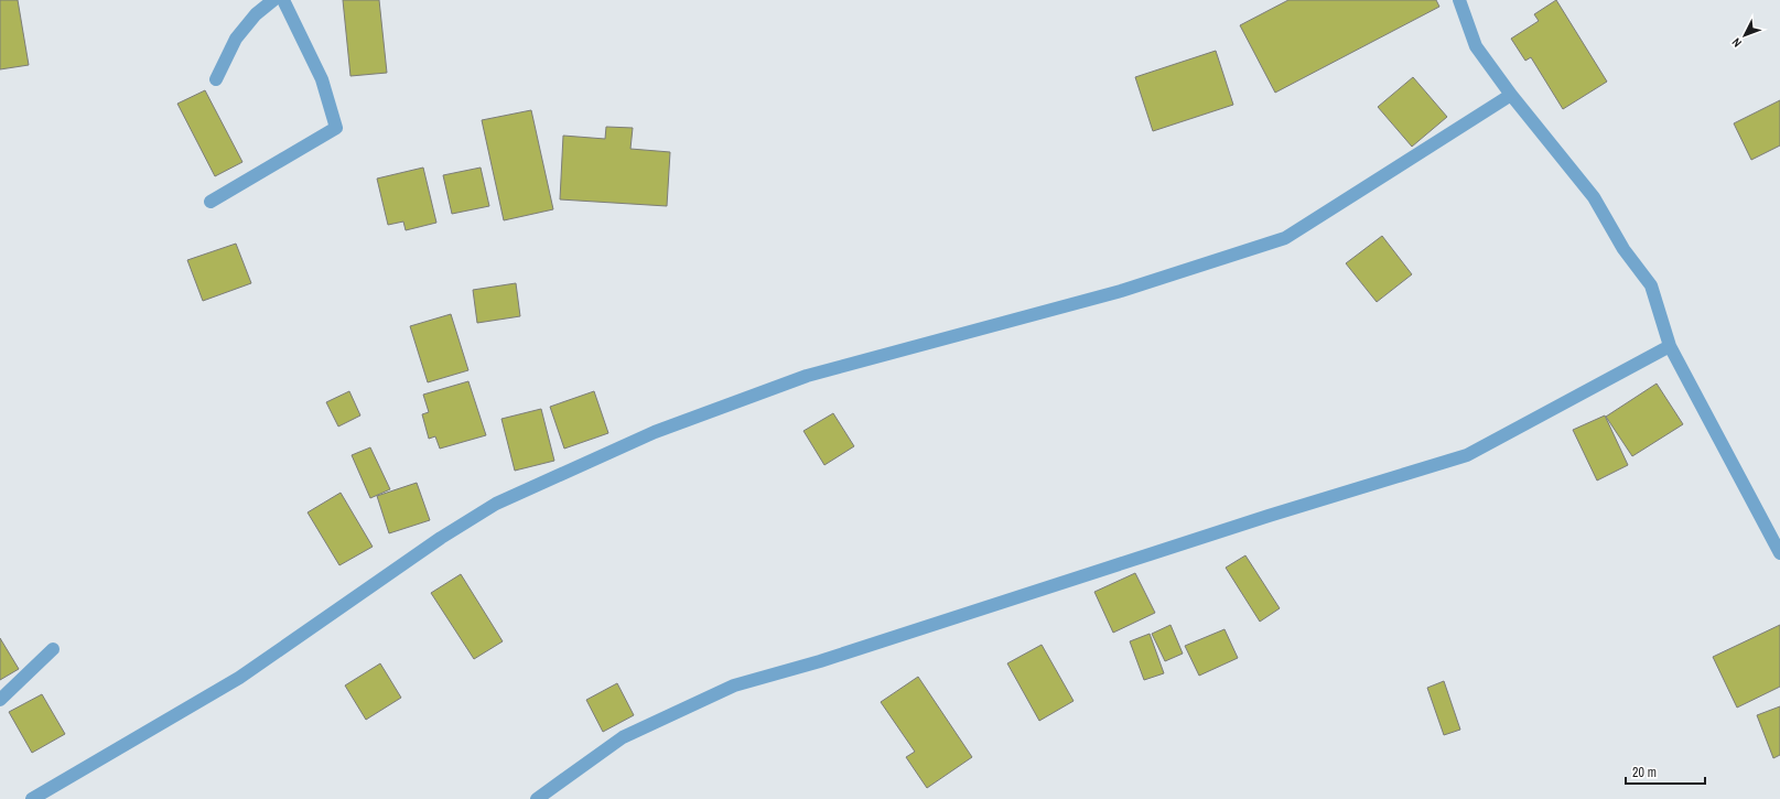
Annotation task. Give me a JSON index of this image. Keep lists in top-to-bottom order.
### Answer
{
  "scale_bar": "20 m",
  "north": "bottom left"
}
